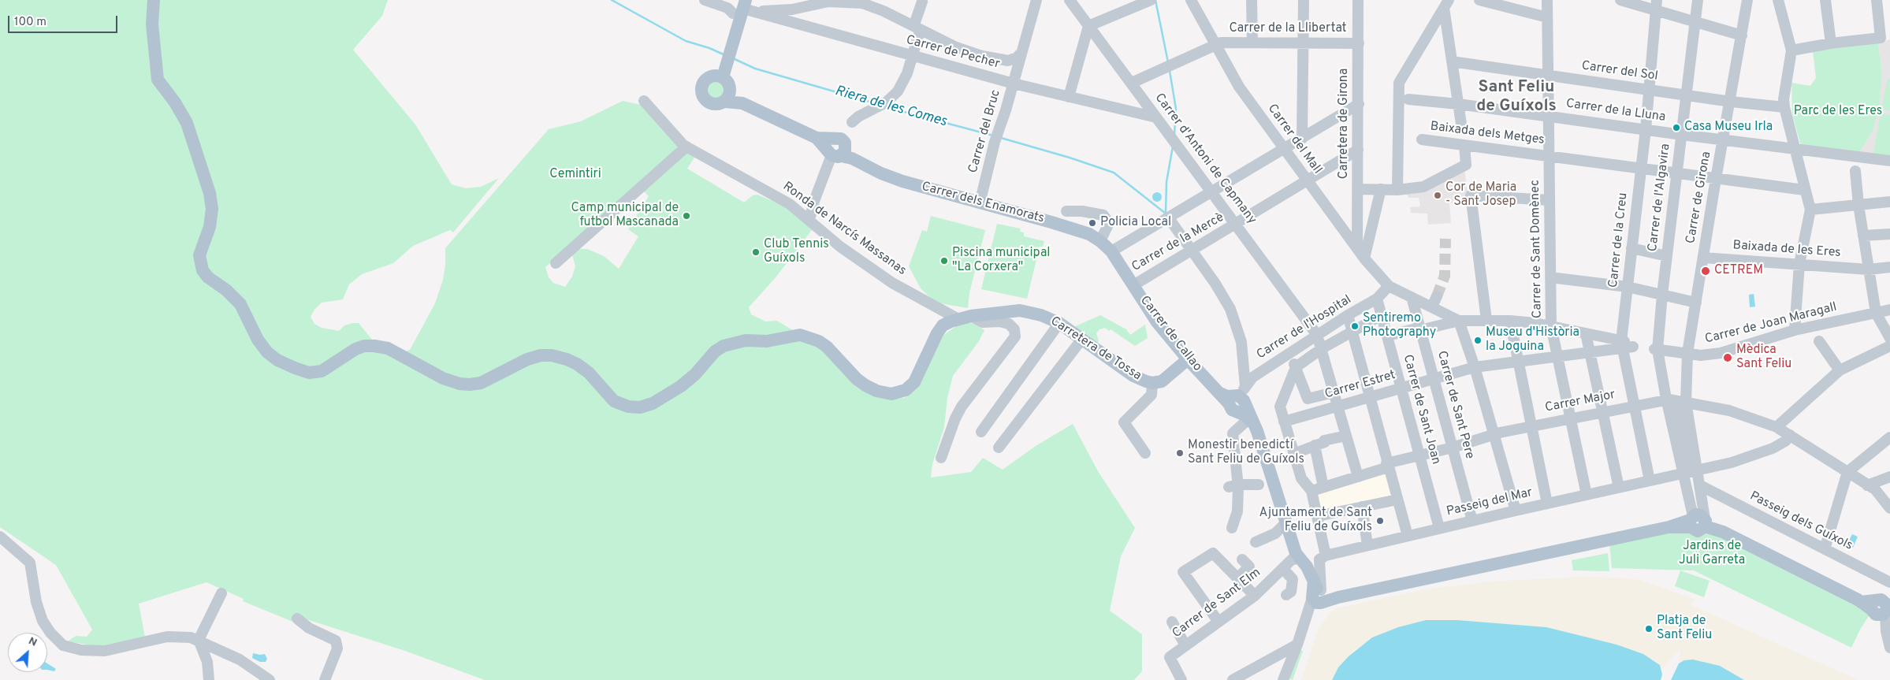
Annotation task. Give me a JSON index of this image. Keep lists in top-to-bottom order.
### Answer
{
  "streets": {
    "main road": ["Carrer dels Enamorats", "Carrer de Callao", "Carretera de Tossa"],
    "street": [
      "Carrer de la Llibertat",
      "Carrer de Pecher",
      "Carrer del Sol",
      "Carrer de la Lluna",
      "Carretera de Girona",
      "Carrer del Bruc",
      "Baixada dels Metges",
      "Carrer del Mall",
      "Carrer d'Antoni de Capmany",
      "Carrer de l'Algavira",
      "Carrer de Girona",
      "Ronda de Narcís Massanas",
      "Carrer de la Creu",
      "Carrer de la Mercè",
      "Carrer de Sant Domènec",
      "Baixada de les Eres",
      "Carrer de Joan Maragall",
      "Carrer de l'Hospital",
      "Carrer Estret",
      "Carrer Major",
      "Carrer de Sant Pere",
      "Carrer de Sant Joan",
      "Passeig del Mar",
      "Passeig dels Guíxols",
      "Carrer de Sant Elm"
    ]
  },
  "crossings": [
    ["Carrer de la Llibertat", "Carretera de Girona"],
    ["Carrer de la Llibertat", "Carrer del Mall"],
    ["Carrer de la Llibertat", "Carrer d'Antoni de Capmany"],
    ["Carrer de Pecher", "Carrer del Bruc"],
    ["Carrer de Pecher", "Carrer d'Antoni de Capmany"],
    ["Carrer del Sol", "Carrer de l'Algavira"],
    ["Carrer del Sol", "Carrer de Girona"],
    ["Carrer del Sol", "Carrer de la Creu"],
    ["Carrer del Sol", "Carrer de Sant Domènec"],
    ["Carrer de la Lluna", "Carrer de l'Algavira"],
    ["Carrer de la Lluna", "Carrer de Girona"],
    ["Carrer de la Lluna", "Carrer de la Creu"],
    ["Carrer de la Lluna", "Carrer de Sant Domènec"],
    ["Carretera de Girona", "Carrer del Mall"],
    ["Carretera de Girona", "Carrer de la Mercè"],
    ["Carrer del Bruc", "Carrer dels Enamorats"],
    ["Baixada dels Metges", "Carrer de l'Algavira"],
    ["Baixada dels Metges", "Carrer de Girona"],
    ["Baixada dels Metges", "Carrer de la Creu"],
    ["Baixada dels Metges", "Carrer de Sant Domènec"],
    ["Carrer del Mall", "Carrer de la Mercè"],
    ["Carrer del Mall", "Carrer de l'Hospital"],
    ["Carrer d'Antoni de Capmany", "Carrer de la Mercè"],
    ["Carrer d'Antoni de Capmany", "Carrer de l'Hospital"],
    ["Carrer de l'Algavira", "Carrer de Girona"],
    ["Carrer de l'Algavira", "Carrer de Joan Maragall"],
    ["Carrer de l'Algavira", "Carrer Major"],
    ["Carrer de Girona", "Baixada de les Eres"],
    ["Carrer de Girona", "Carrer de Joan Maragall"],
    ["Carrer dels Enamorats", "Carrer de Callao"],
    ["Ronda de Narcís Massanas", "Carretera de Tossa"],
    ["Carrer de la Creu", "Carrer Estret"],
    ["Carrer de la Creu", "Carrer Major"],
    ["Carrer de la Creu", "Passeig del Mar"],
    ["Carrer de la Mercè", "Carrer de Callao"],
    ["Carrer de Sant Domènec", "Carrer Estret"],
    ["Carrer de Sant Domènec", "Carrer Major"],
    ["Carrer de Sant Domènec", "Passeig del Mar"],
    ["Carrer de l'Hospital", "Carrer de Callao"],
    ["Carrer de l'Hospital", "Carrer de Sant Joan"],
    ["Carrer de Callao", "Carretera de Tossa"],
    ["Carrer de Callao", "Carrer de Sant Elm"],
    ["Carrer Estret", "Carrer de Sant Pere"],
    ["Carrer Estret", "Carrer de Sant Joan"],
    ["Carrer Major", "Carrer de Sant Pere"],
    ["Carrer Major", "Carrer de Sant Joan"],
    ["Carrer de Sant Pere", "Passeig del Mar"],
    ["Carrer de Sant Joan", "Passeig del Mar"]
  ],
  "districts": ["Sant Feliu de Guíxols"],
  "water": ["Riera de les Comes"],
  "parks": ["Parc de les Eres", "Cemintiri", "Jardins de Juli Garreta"],
  "places": [
    "Casa Museu Irla",
    "Cor de Maria - Sant Josep",
    "Camp municipal de futbol Mascanada",
    "Policia Local",
    "Club Tennis Guíxols",
    "Piscina municipal \"La Corxera\"",
    "CETREM",
    "Sentiremo Photography",
    "Museu d'Història la Joguina",
    "Mèdica Sant Feliu",
    "Monestir benedictí Sant Feliu de Guíxols",
    "Ajuntament de Sant Feliu de Guíxols",
    "Platja de Sant Feliu"
  ],
  "scale_bar": "100 m",
  "north": "top right"
}
